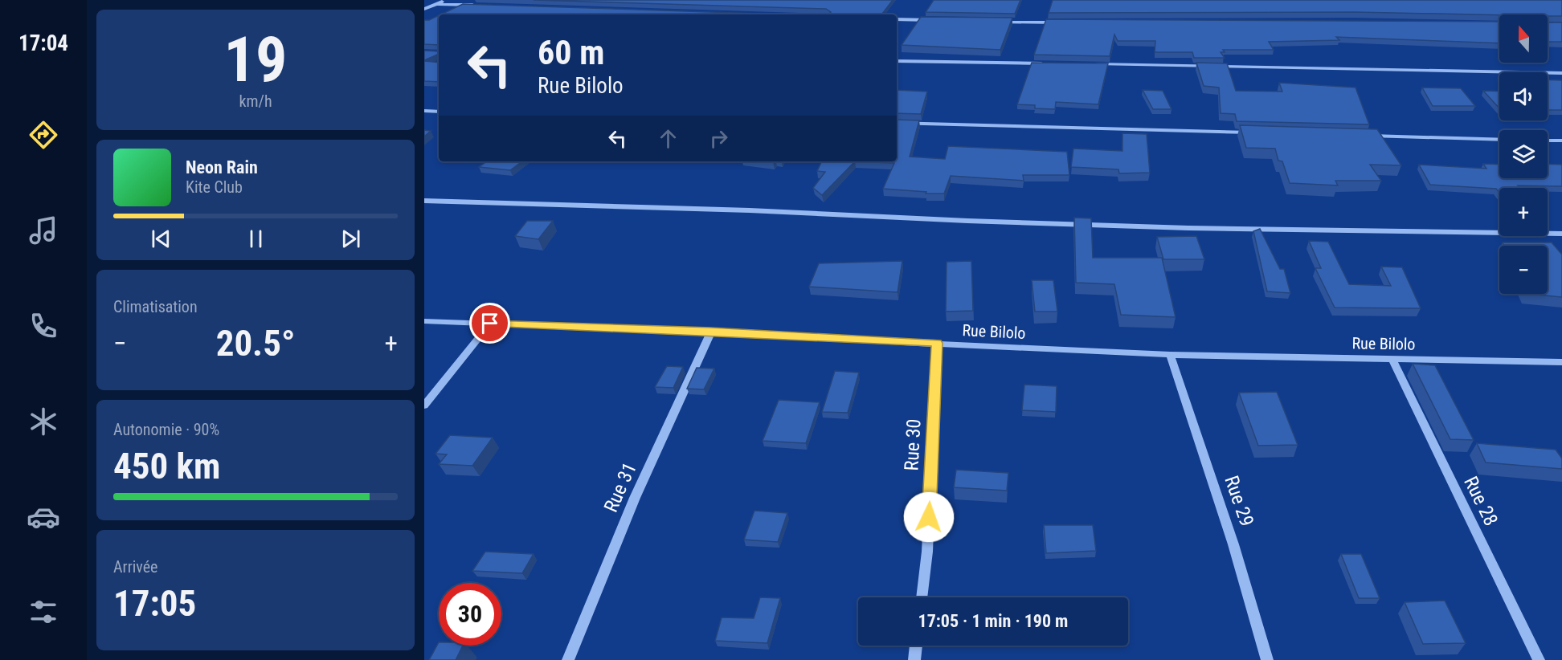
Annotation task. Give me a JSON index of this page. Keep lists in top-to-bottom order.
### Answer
{
  "streets": {
    "street": [
      "Rue Bilolo",
      "Rue 30",
      "Rue 31",
      "Rue 29",
      "Rue 28"
    ]
  },
  "crossings": [
    ["Rue Bilolo", "Rue 30"],
    ["Rue Bilolo", "Rue 31"],
    ["Rue Bilolo", "Rue 29"],
    ["Rue Bilolo", "Rue 28"]
  ],
  "north": "top",
  "page": {
    "tabs": "17:04",
    "tile": [
      ["19", "km/h"],
      "Climatisation",
      ["Autonomie · 90%", "450 km"],
      ["Arrivée", "17:05"]
    ],
    "map_buttons": ["+", "−"],
    "turn": ["60 m", "Rue Bilolo"],
    "song": ["Neon Rain", "Kite Club"],
    "heat": ["−", "20.5°", "+"],
    "limit": "30",
    "trip": "17:05 · 1 min · 190 m"
  }
}
